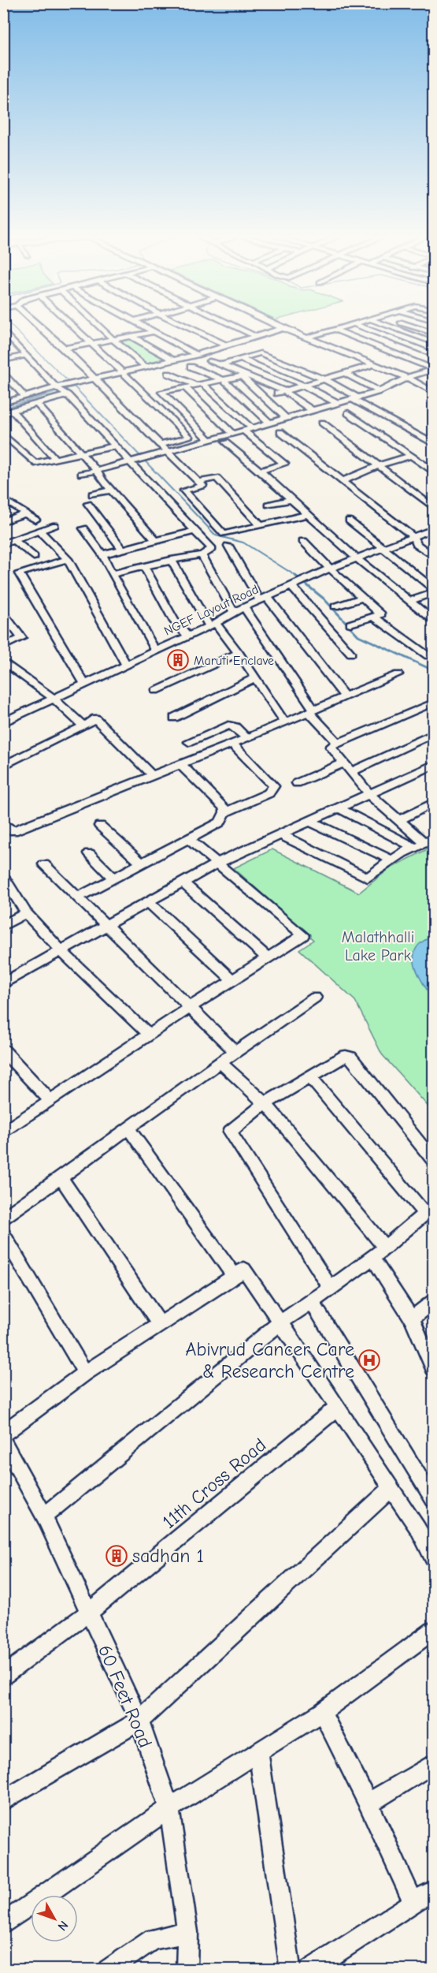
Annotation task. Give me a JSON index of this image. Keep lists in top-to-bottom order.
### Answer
{
  "streets": {
    "street": ["NGEF Layout Road", "11th Cross Road", "60 Feet Road"]
  },
  "crossings": [
    ["11th Cross Road", "60 Feet Road"]
  ],
  "parks": ["Malathhalli Lake Park"],
  "places": {
    "building": ["Maruti Enclave", "sadhan 1"],
    "hospital": ["Abivrud Cancer Care & Research Centre"]
  },
  "north": "bottom right"
}
